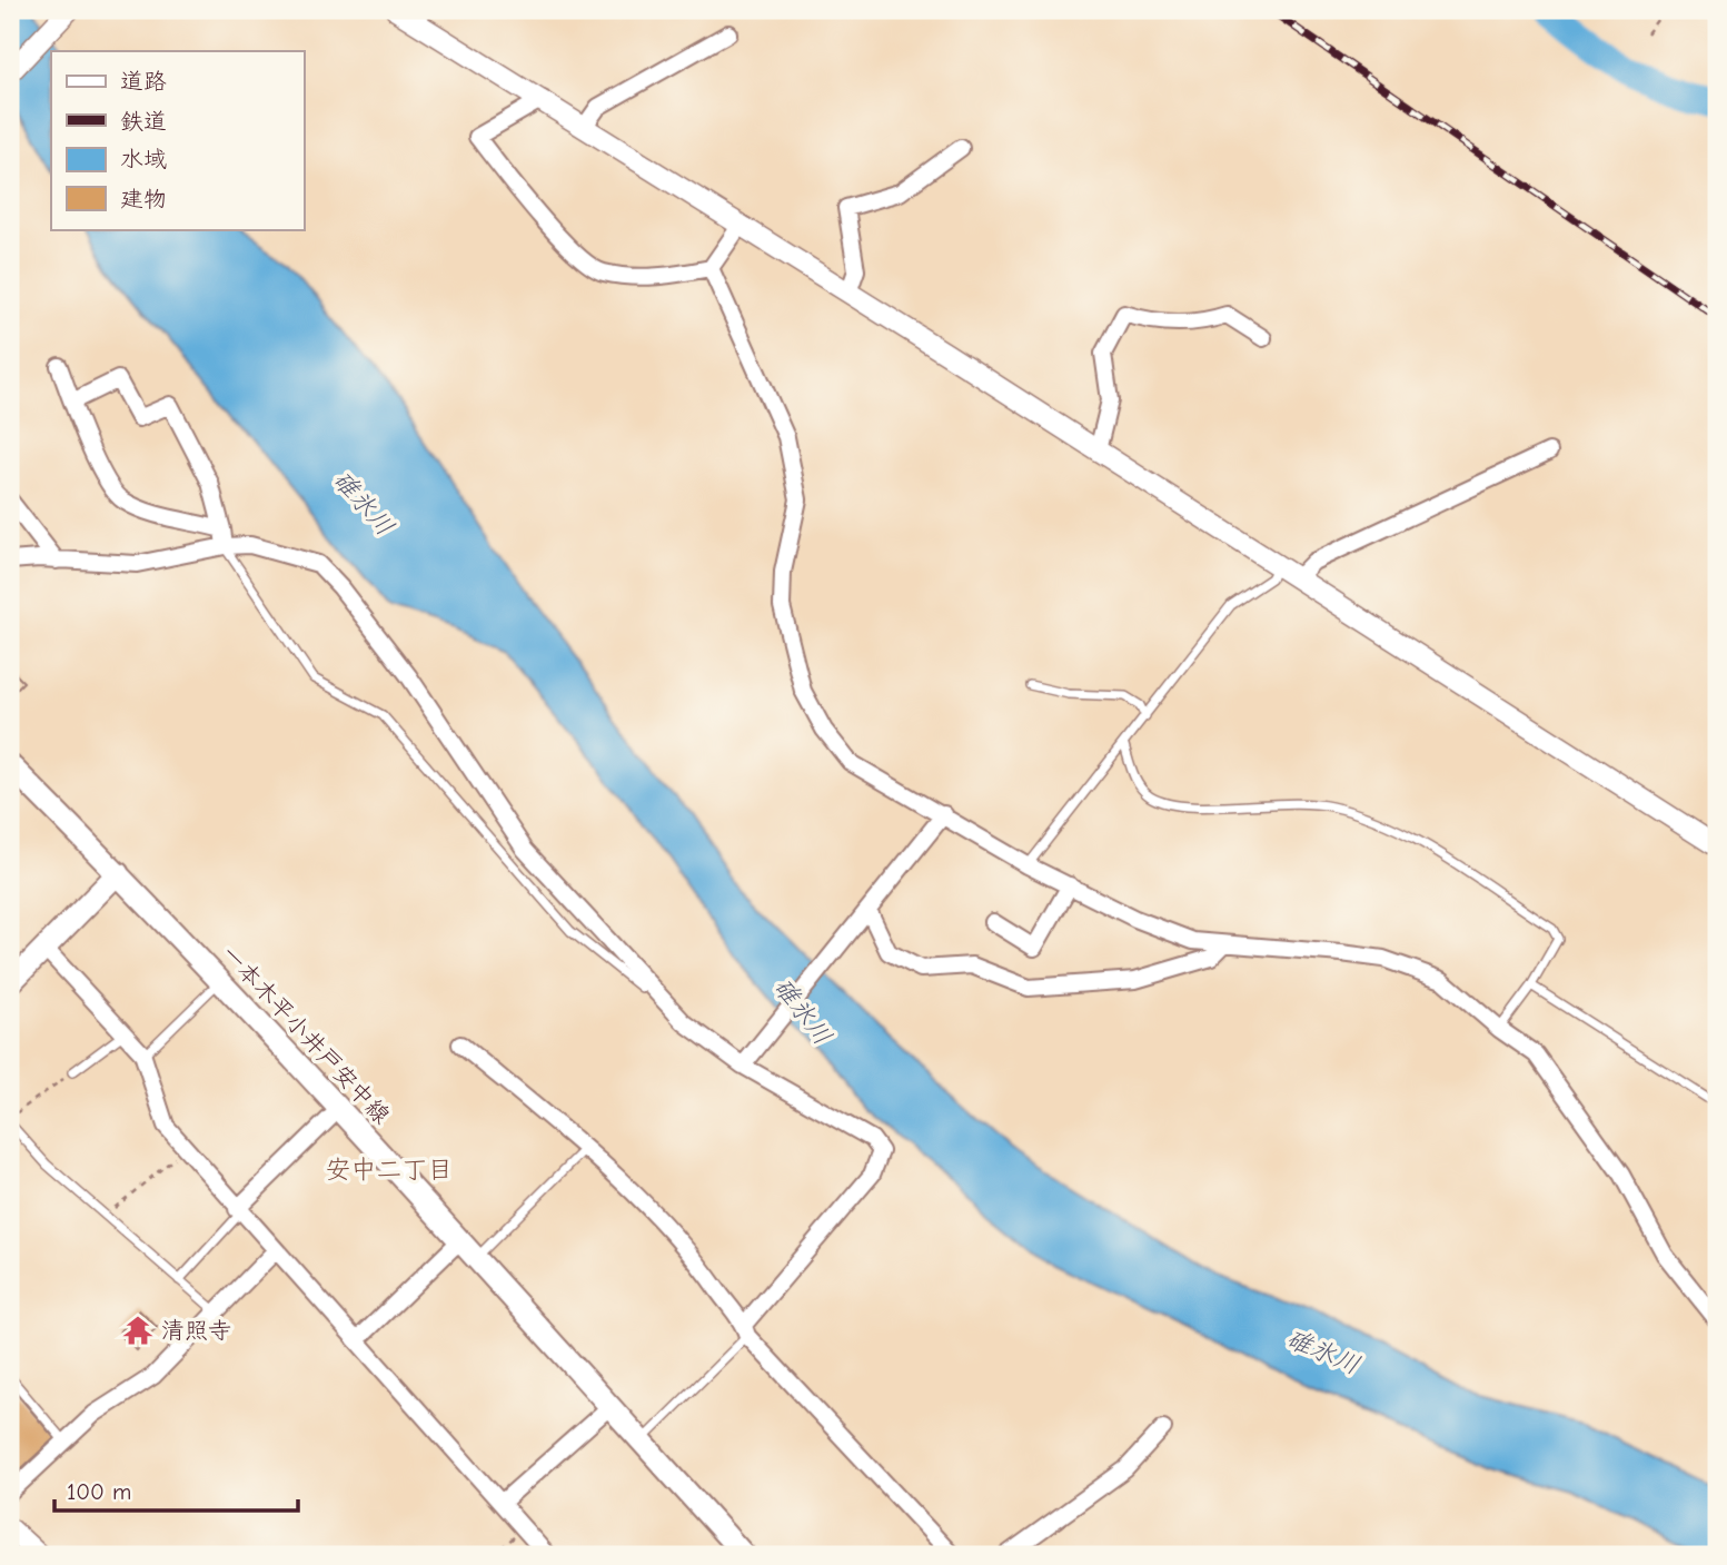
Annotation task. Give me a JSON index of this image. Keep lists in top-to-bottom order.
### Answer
{
  "streets": {
    "main road": ["一本木平小井戸安中線"]
  },
  "districts": ["安中二丁目"],
  "water": ["碓氷川"],
  "places": {
    "temple": ["清照寺"]
  },
  "legend": [
    "道路",
    "鉄道",
    "水域",
    "建物"
  ],
  "scale_bar": "100 m"
}
